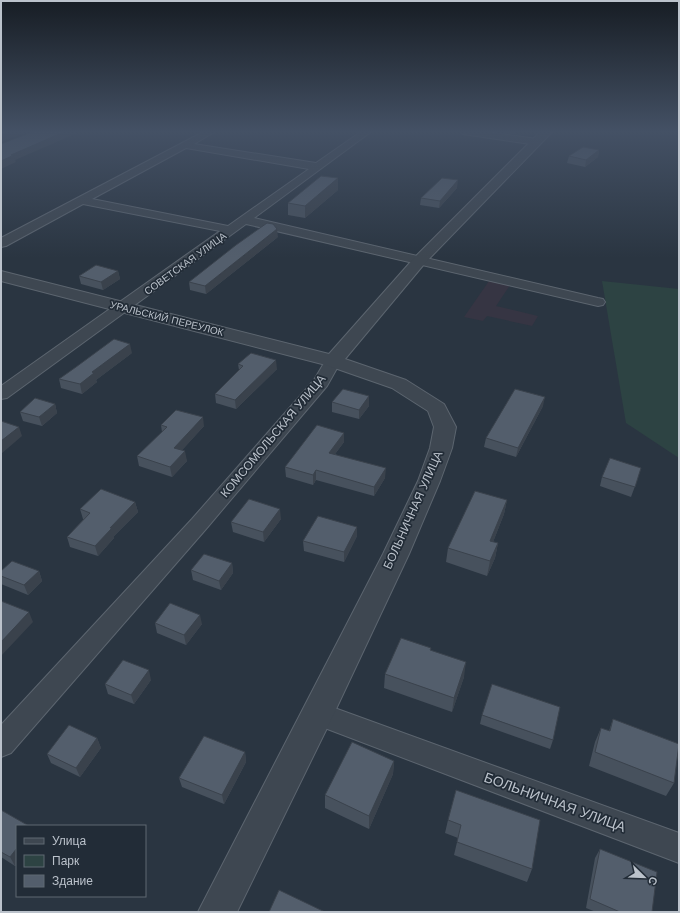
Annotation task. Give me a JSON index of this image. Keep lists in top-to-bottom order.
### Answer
{
  "streets": {
    "street": [
      "СОВЕТСКАЯ УЛИЦА",
      "УРАЛЬСКИЙ ПЕРЕУЛОК",
      "КОМСОМОЛЬСКАЯ УЛИЦА",
      "БОЛЬНИЧНАЯ УЛИЦА"
    ]
  },
  "crossings": [
    ["СОВЕТСКАЯ УЛИЦА", "УРАЛЬСКИЙ ПЕРЕУЛОК"],
    ["УРАЛЬСКИЙ ПЕРЕУЛОК", "КОМСОМОЛЬСКАЯ УЛИЦА"],
    ["УРАЛЬСКИЙ ПЕРЕУЛОК", "БОЛЬНИЧНАЯ УЛИЦА"],
    ["КОМСОМОЛЬСКАЯ УЛИЦА", "БОЛЬНИЧНАЯ УЛИЦА"]
  ],
  "legend": ["Улица", "Парк", "Здание"],
  "north": "bottom right"
}
